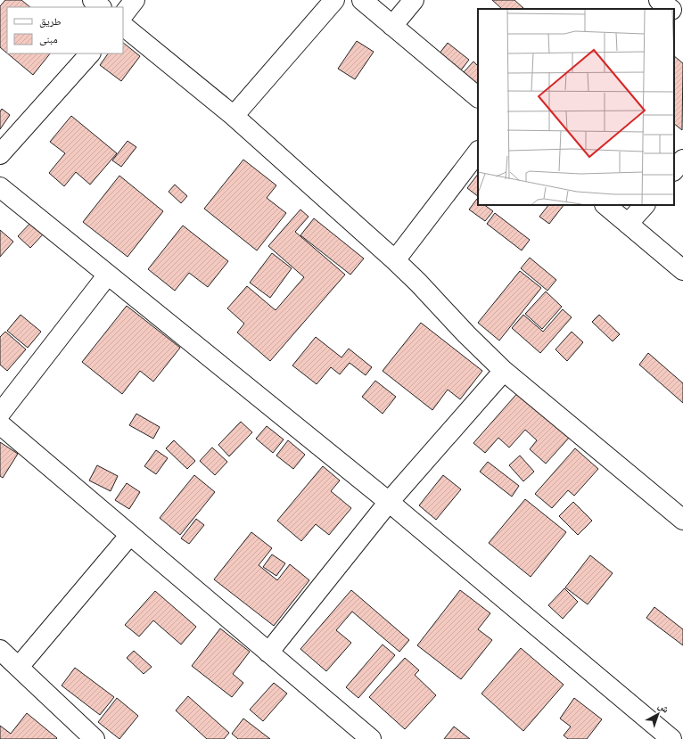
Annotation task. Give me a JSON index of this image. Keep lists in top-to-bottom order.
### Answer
{
  "legend": ["طريق", "مبنى"],
  "north": "top right"
}
